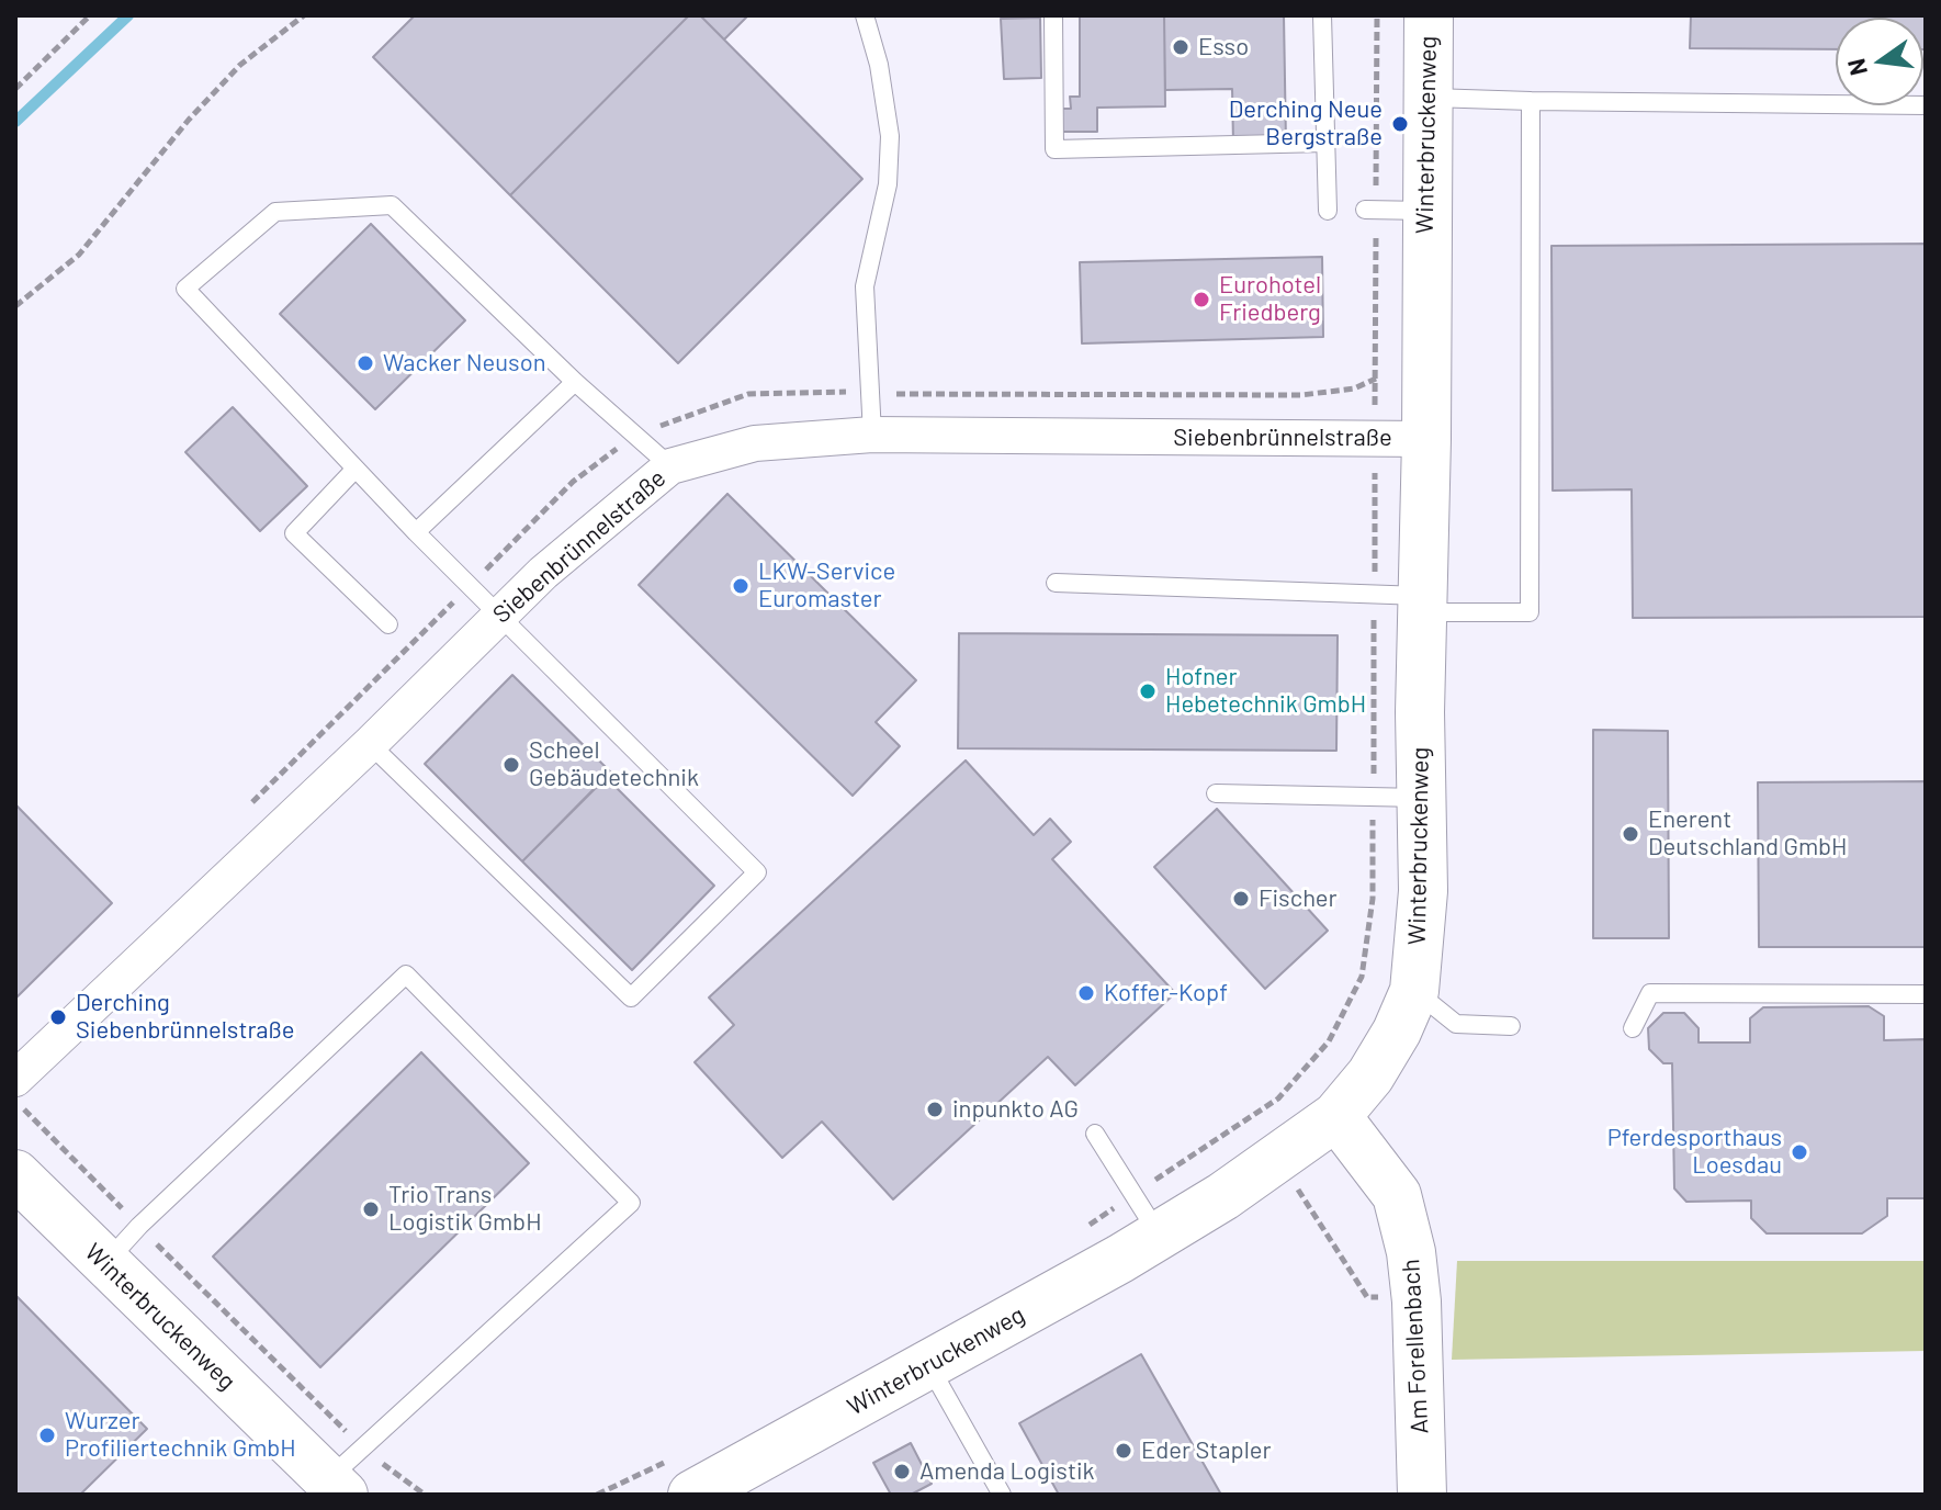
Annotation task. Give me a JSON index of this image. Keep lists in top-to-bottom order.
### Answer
{
  "streets": {
    "street": ["Winterbruckenweg", "Siebenbrünnelstraße", "Am Forellenbach"]
  },
  "crossings": [
    ["Winterbruckenweg", "Siebenbrünnelstraße"],
    ["Winterbruckenweg", "Am Forellenbach"]
  ],
  "places": [
    "Esso",
    "Derching Neue Bergstraße",
    "Eurohotel Friedberg",
    "Wacker Neuson",
    "LKW-Service Euromaster",
    "Hofner Hebetechnik GmbH",
    "Scheel Gebäudetechnik",
    "Enerent Deutschland GmbH",
    "Fischer",
    "Koffer-Kopf",
    "Derching Siebenbrünnelstraße",
    "inpunkto AG",
    "Pferdesporthaus Loesdau",
    "Trio Trans Logistik GmbH",
    "Wurzer Profiliertechnik GmbH",
    "Eder Stapler",
    "Amenda Logistik"
  ],
  "north": "left"
}
